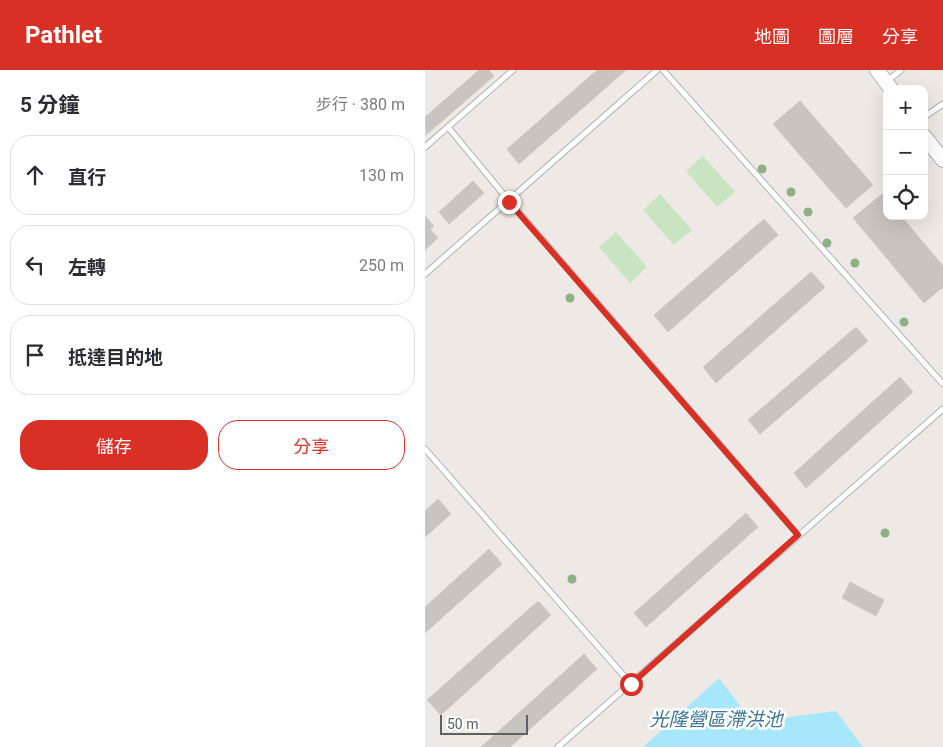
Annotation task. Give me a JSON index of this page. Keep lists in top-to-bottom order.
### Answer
{
  "water": ["光隆營區滯洪池"],
  "scale_bar": "50 m",
  "page": {
    "header": "Pathlet",
    "nav": ["地圖", "圖層", "分享"],
    "heading": ["5 分鐘", "步行 · 380 m"],
    "map_buttons": ["+", "−"],
    "list": [
      ["直行", "130 m"],
      ["左轉", "250 m"],
      "抵達目的地"
    ],
    "buttons": ["儲存", "分享"],
    "scale": "50 m"
  }
}
